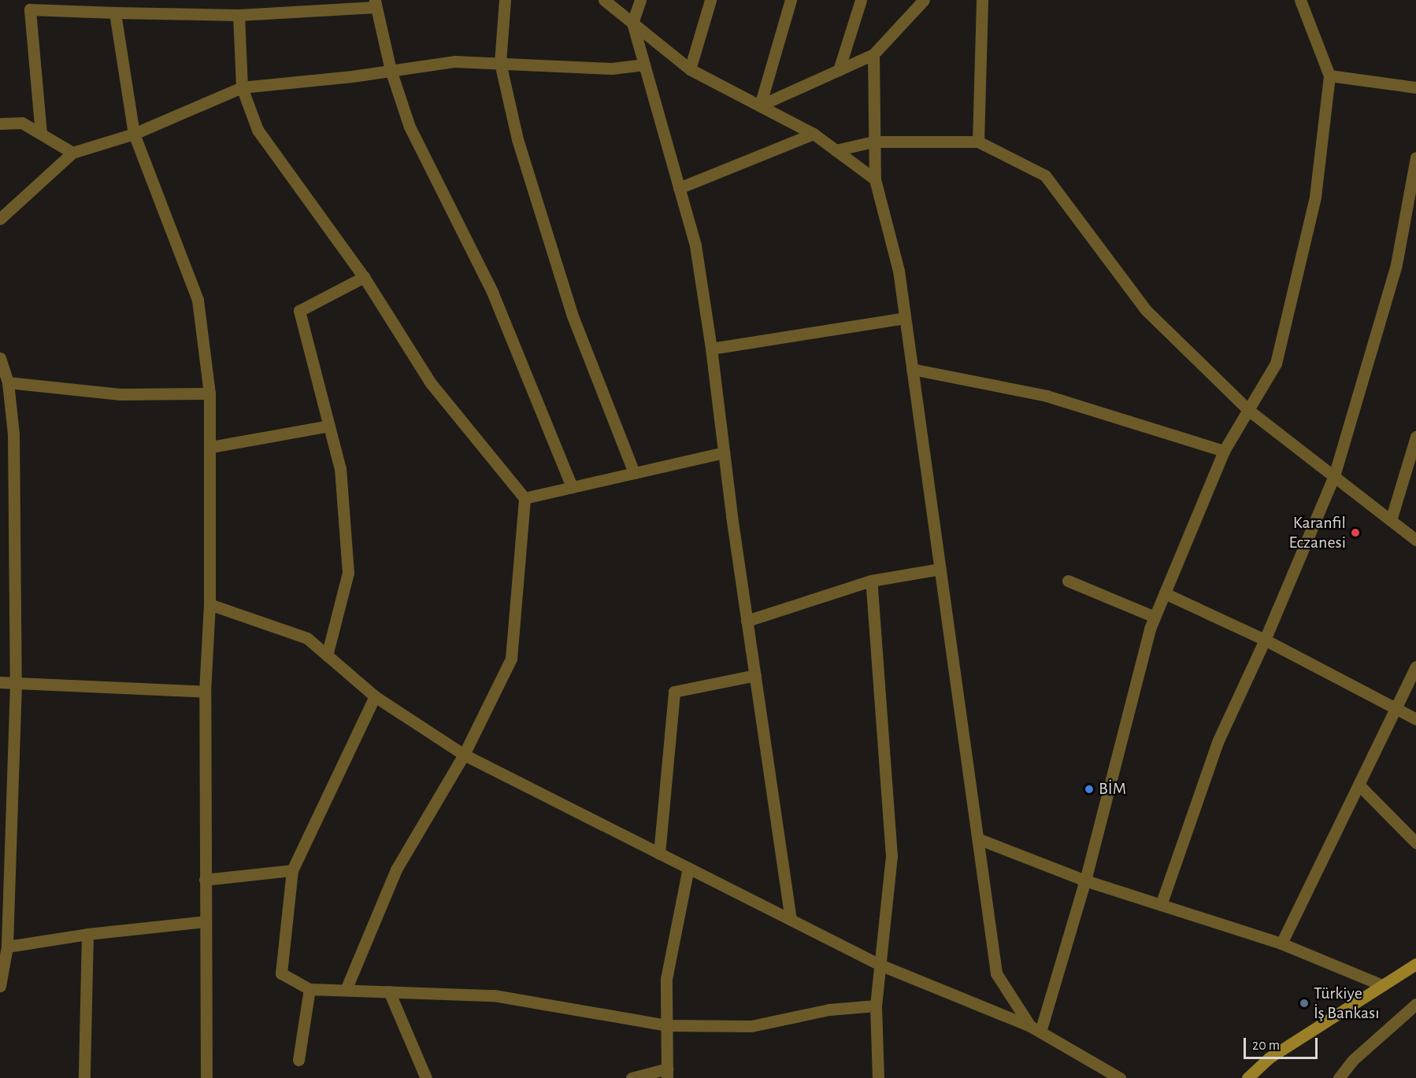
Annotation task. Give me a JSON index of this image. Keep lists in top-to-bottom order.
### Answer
{
  "places": ["Karanfil Eczanesi", "BİM", "Türkiye İş Bankası"],
  "scale_bar": "20 m"
}
